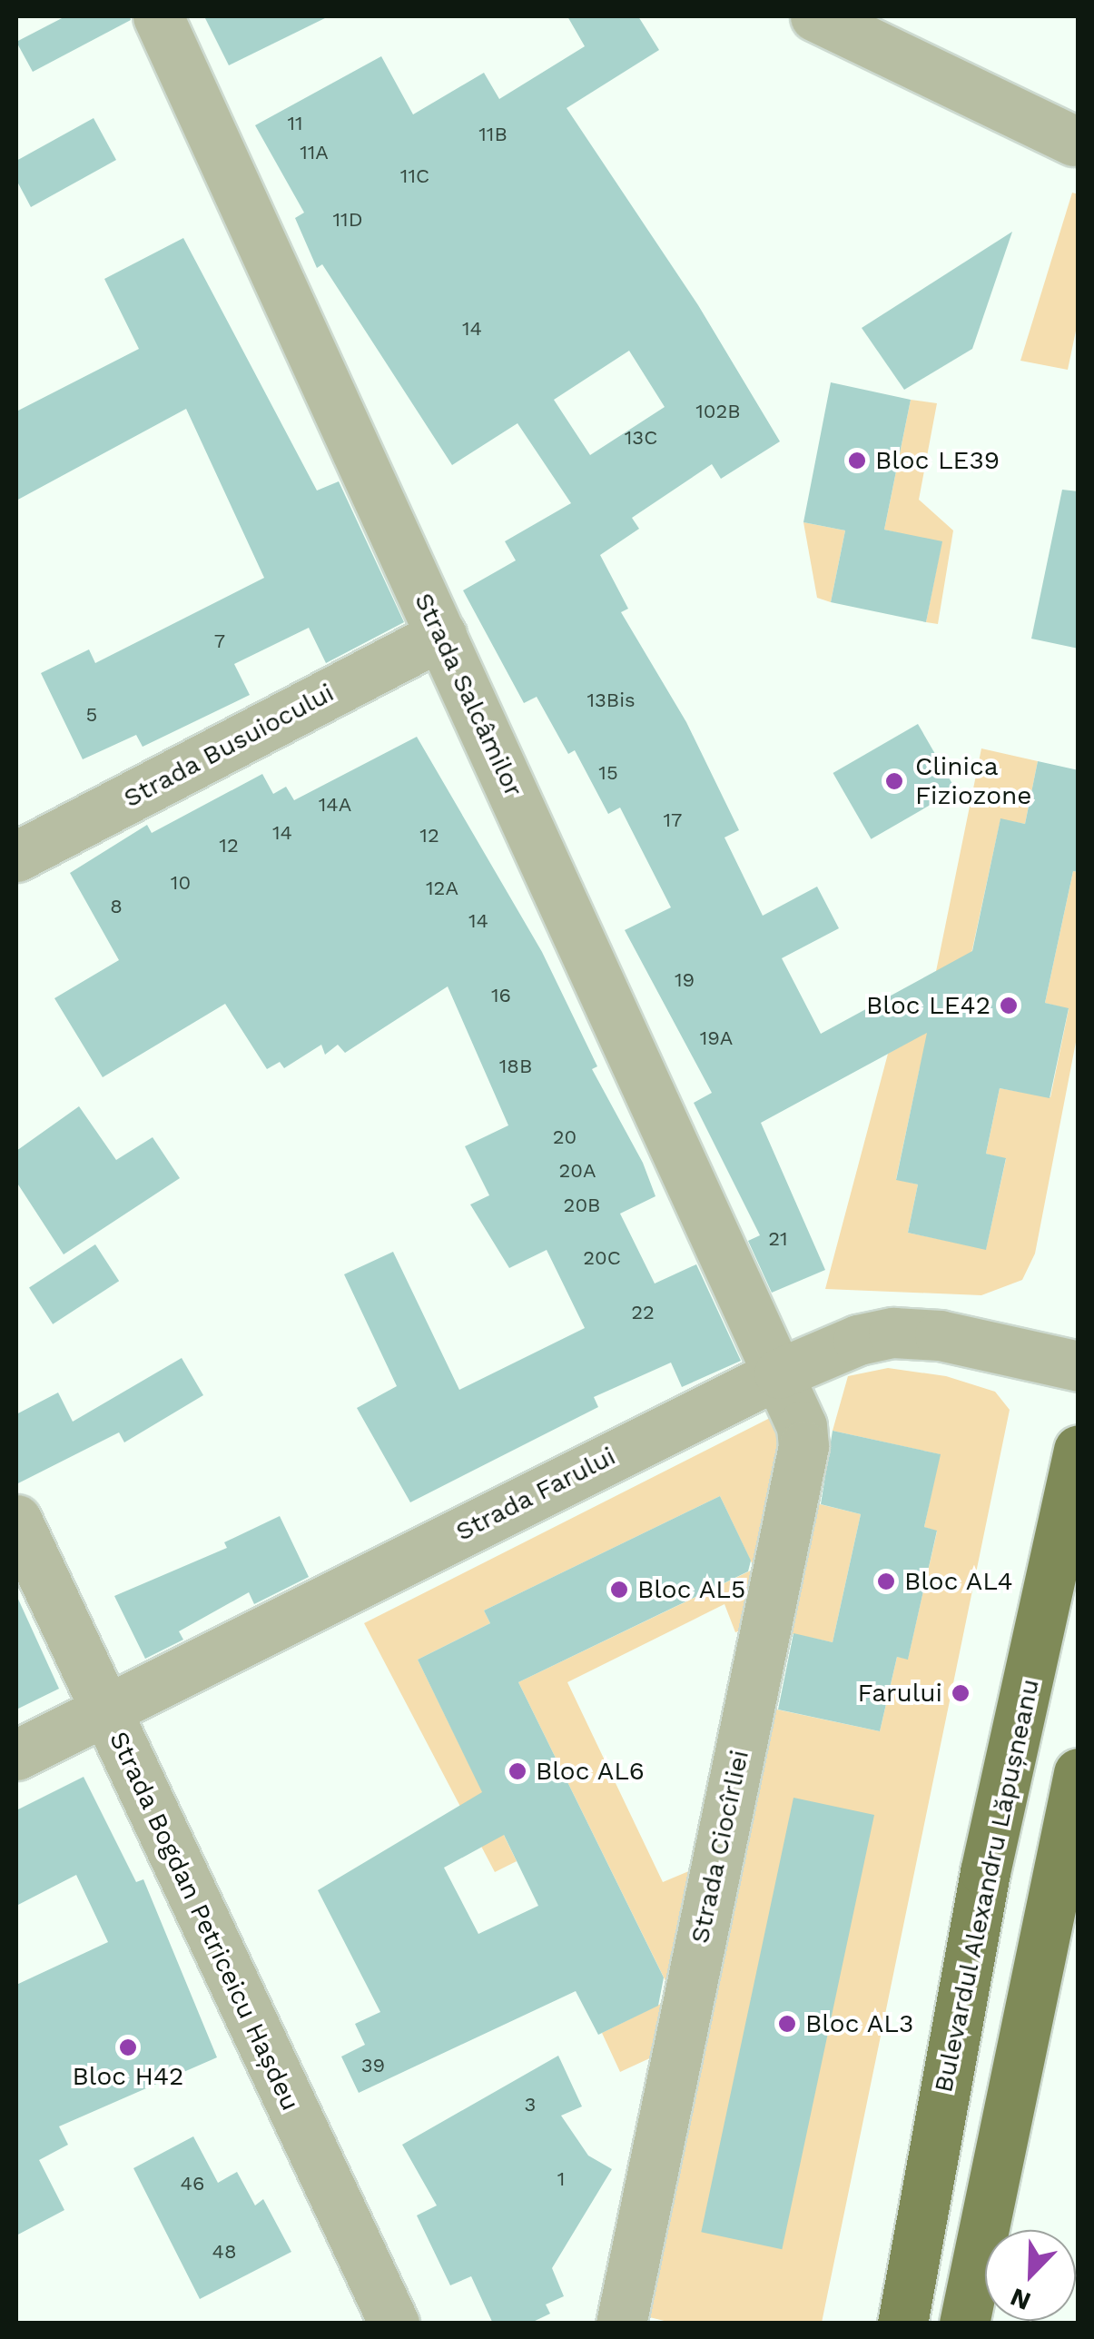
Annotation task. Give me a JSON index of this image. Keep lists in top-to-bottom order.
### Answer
{
  "streets": {
    "main road": ["Bulevardul Alexandru Lăpușneanu"],
    "street": [
      "Strada Salcâmilor",
      "Strada Busuiocului",
      "Strada Farului",
      "Strada Ciocîrliei",
      "Strada Bogdan Petriceicu Hașdeu"
    ]
  },
  "crossings": [
    ["Strada Salcâmilor", "Strada Busuiocului"],
    ["Strada Salcâmilor", "Strada Farului"],
    ["Strada Salcâmilor", "Strada Ciocîrliei"],
    ["Strada Farului", "Strada Ciocîrliei"],
    ["Strada Farului", "Strada Bogdan Petriceicu Hașdeu"]
  ],
  "places": [
    "Bloc LE39",
    "Clinica Fiziozone",
    "Bloc LE42",
    "Bloc AL4",
    "Bloc AL5",
    "Farului",
    "Bloc AL6",
    "Bloc AL3",
    "Bloc H42"
  ],
  "house_numbers": [
    "11",
    "11B",
    "11A",
    "11C",
    "11D",
    "14",
    "102B",
    "13C",
    "7",
    "13Bis",
    "5",
    "15",
    "14A",
    "17",
    "14",
    "12",
    "12",
    "10",
    "12A",
    "8",
    "14",
    "19",
    "16",
    "19A",
    "18B",
    "20",
    "20A",
    "20B",
    "21",
    "20C",
    "22",
    "39",
    "3",
    "1",
    "46",
    "48"
  ],
  "north": "bottom left"
}
